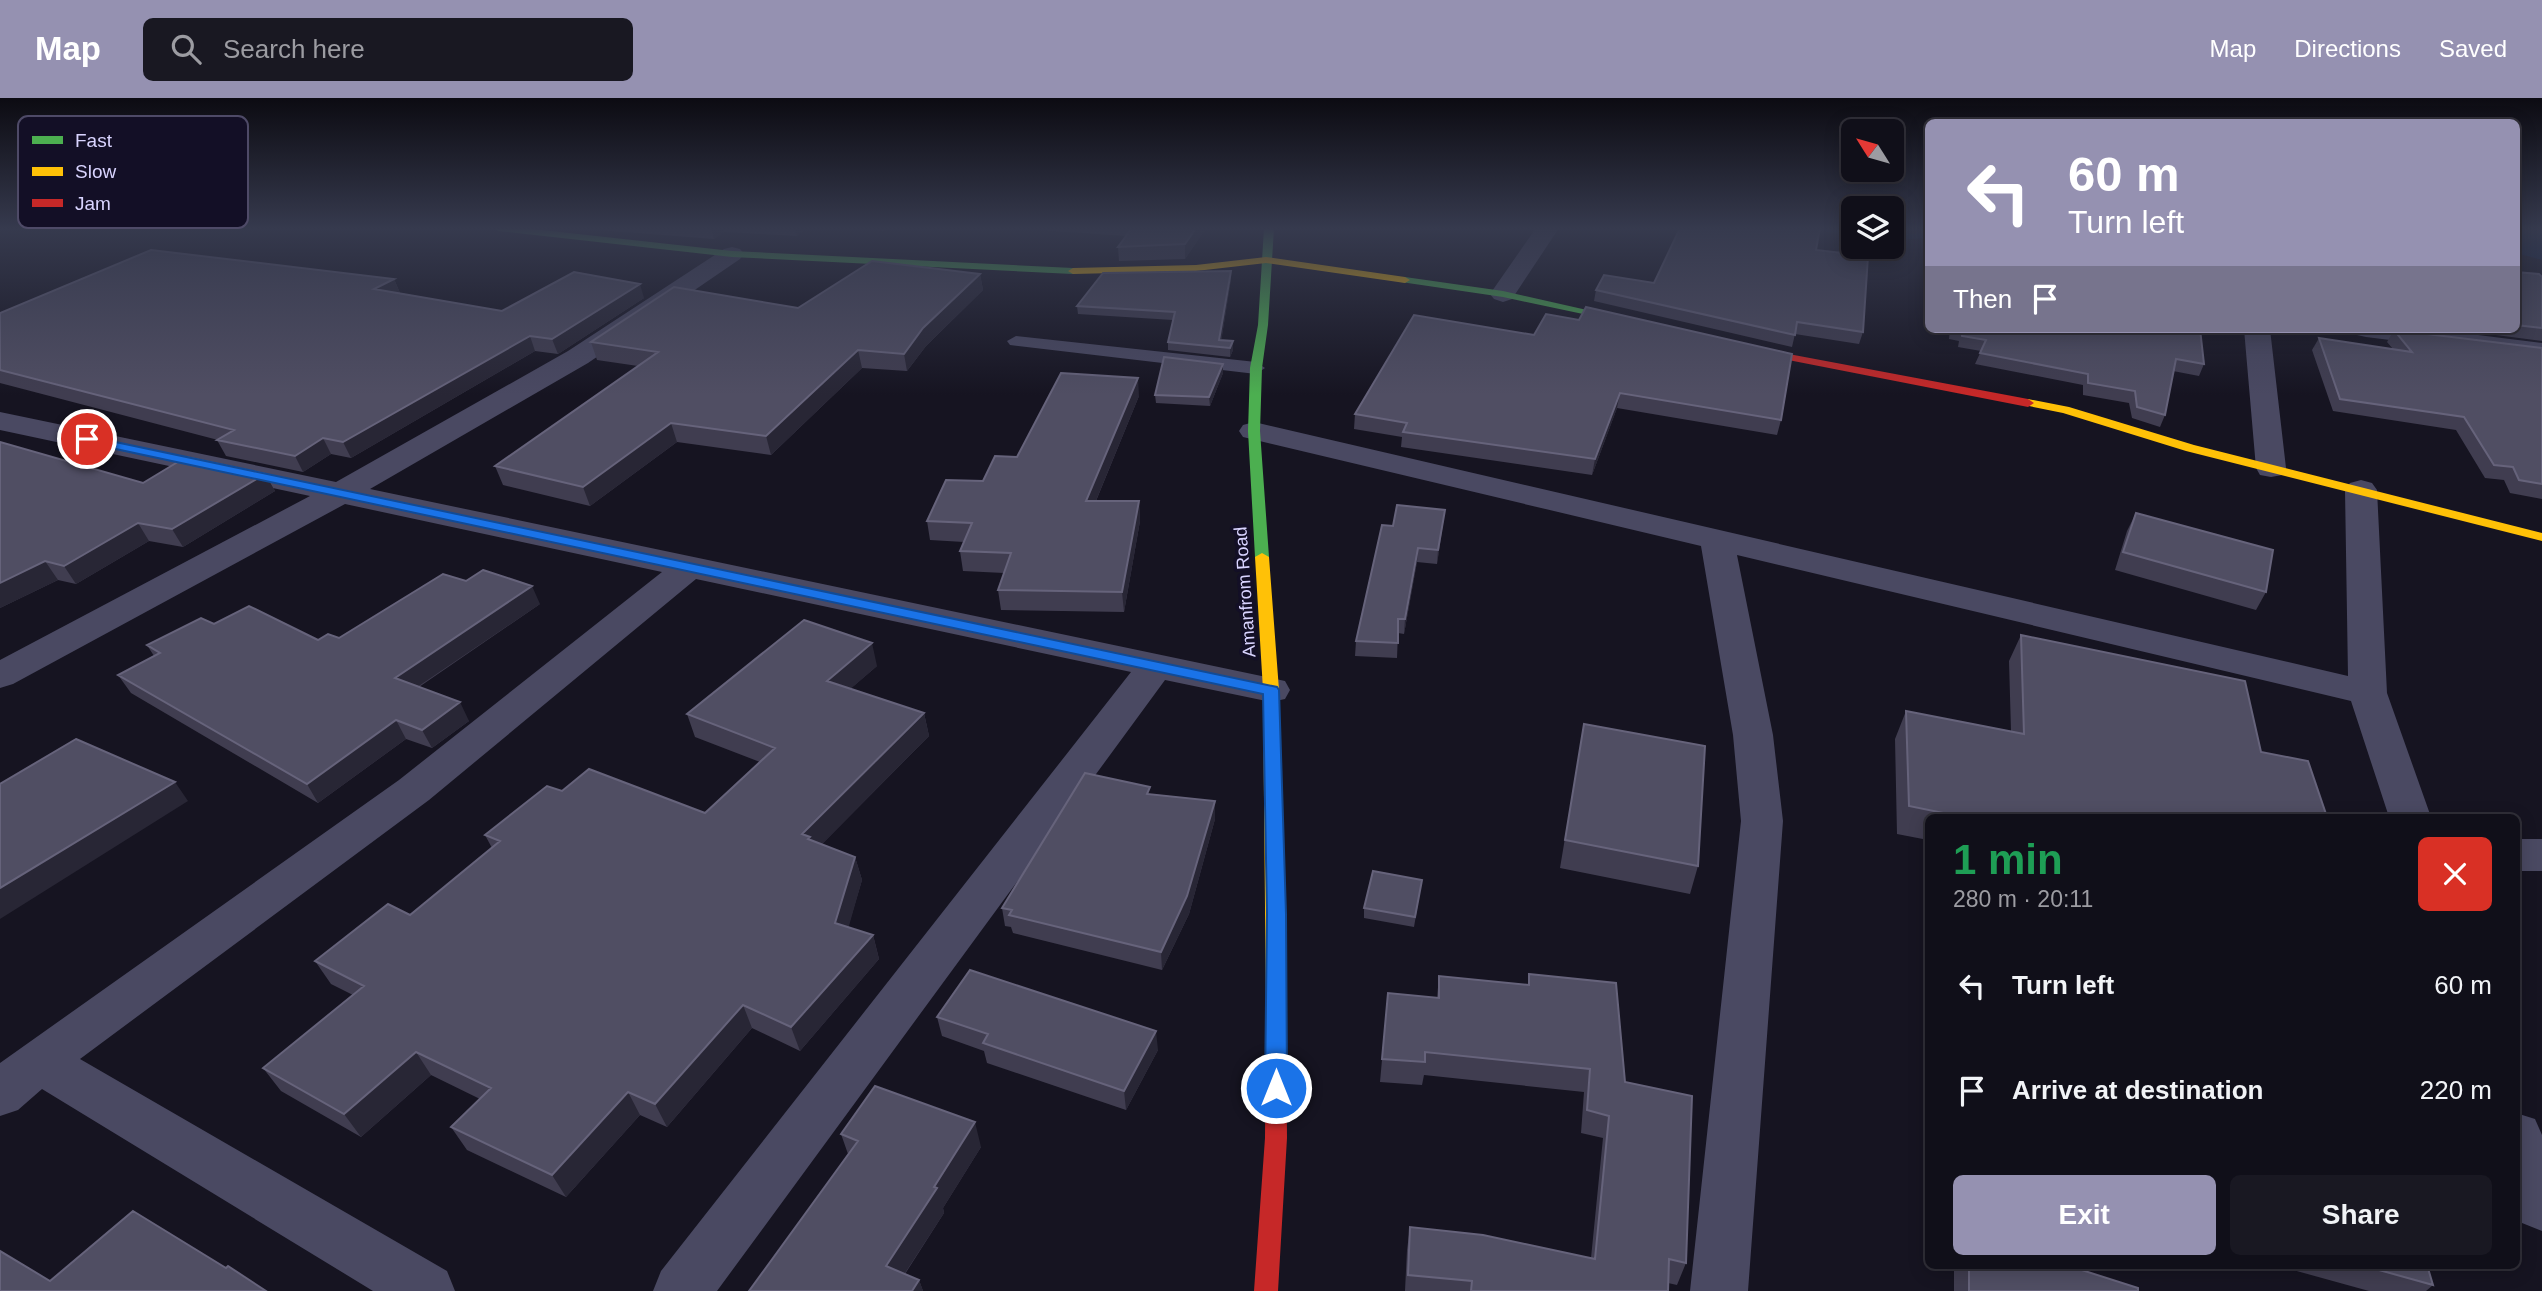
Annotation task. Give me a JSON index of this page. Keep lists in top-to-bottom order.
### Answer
{
  "streets": {
    "street": ["Amanfrom Road"]
  },
  "legend": ["Fast", "Slow", "Jam"],
  "north": "top left",
  "page": {
    "header": "Map",
    "search": "Search here",
    "nav": ["Map", "Directions", "Saved"],
    "turn": ["60 m", "Turn left"],
    "then": "Then",
    "heading": ["1 min", "280 m · 20:11"],
    "list": [
      {
        "name": "Turn left",
        "value": "60 m"
      },
      {
        "name": "Arrive at destination",
        "value": "220 m"
      }
    ],
    "buttons": ["Exit", "Share"]
  }
}
